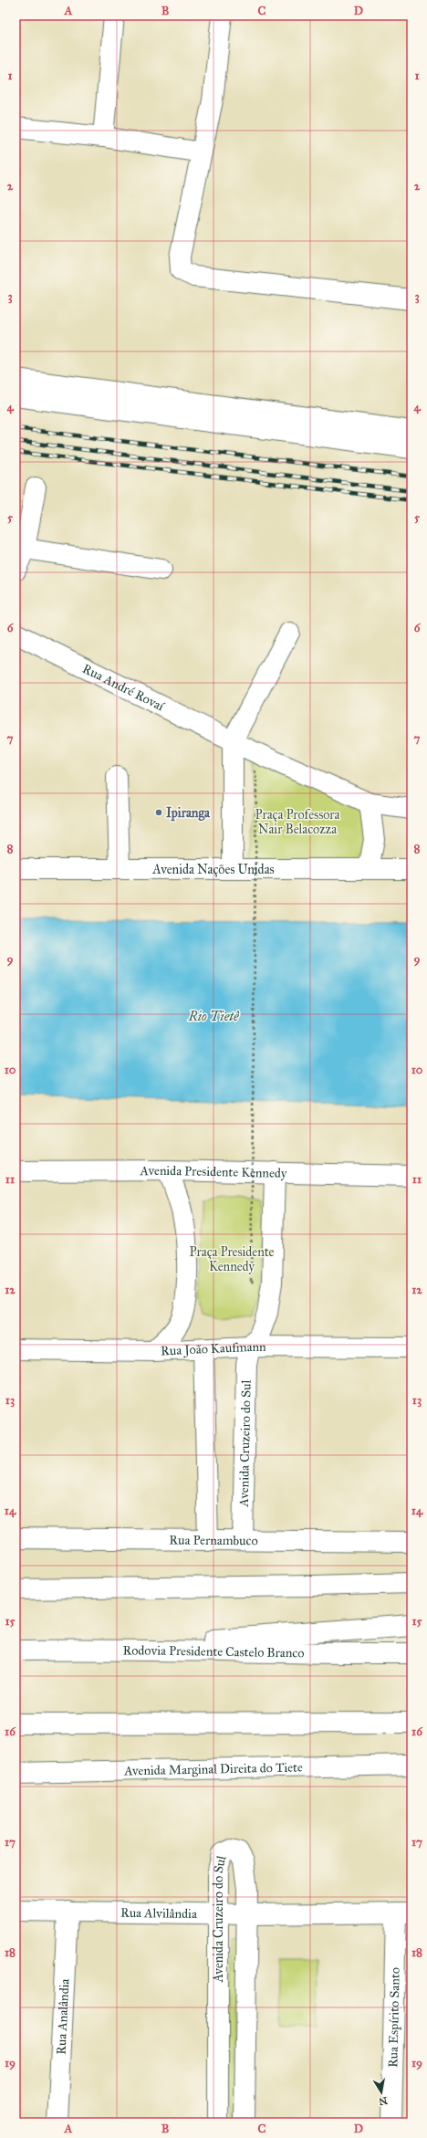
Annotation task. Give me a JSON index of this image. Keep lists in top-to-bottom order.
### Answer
{
  "streets": {
    "main road": [
      "Rua André Rovaí",
      "Avenida Nações Unidas",
      "Avenida Presidente Kennedy",
      "Rua João Kaufmann",
      "Avenida Cruzeiro do Sul",
      "Rua Pernambuco",
      "Rodovia Presidente Castelo Branco",
      "Avenida Marginal Direita do Tiete",
      "Rua Alvilândia",
      "Rua Analândia",
      "Rua Espírito Santo"
    ]
  },
  "crossings": [
    ["Rua João Kaufmann", "Avenida Cruzeiro do Sul"],
    ["Avenida Cruzeiro do Sul", "Rua Pernambuco"],
    ["Avenida Cruzeiro do Sul", "Rua Alvilândia"],
    ["Rua Alvilândia", "Rua Analândia"],
    ["Rua Alvilândia", "Rua Espírito Santo"]
  ],
  "water": ["Rio Tietê"],
  "parks": ["Praça Professora Nair Belacozza", "Praça Presidente Kennedy"],
  "places": ["Ipiranga"],
  "north": "bottom",
  "grid": {
    "columns": [
      "A",
      "B",
      "C",
      "D"
    ],
    "rows": [
      "1",
      "2",
      "3",
      "4",
      "5",
      "6",
      "7",
      "8",
      "9",
      "10",
      "11",
      "12",
      "13",
      "14",
      "15",
      "16",
      "17",
      "18",
      "19"
    ]
  }
}
